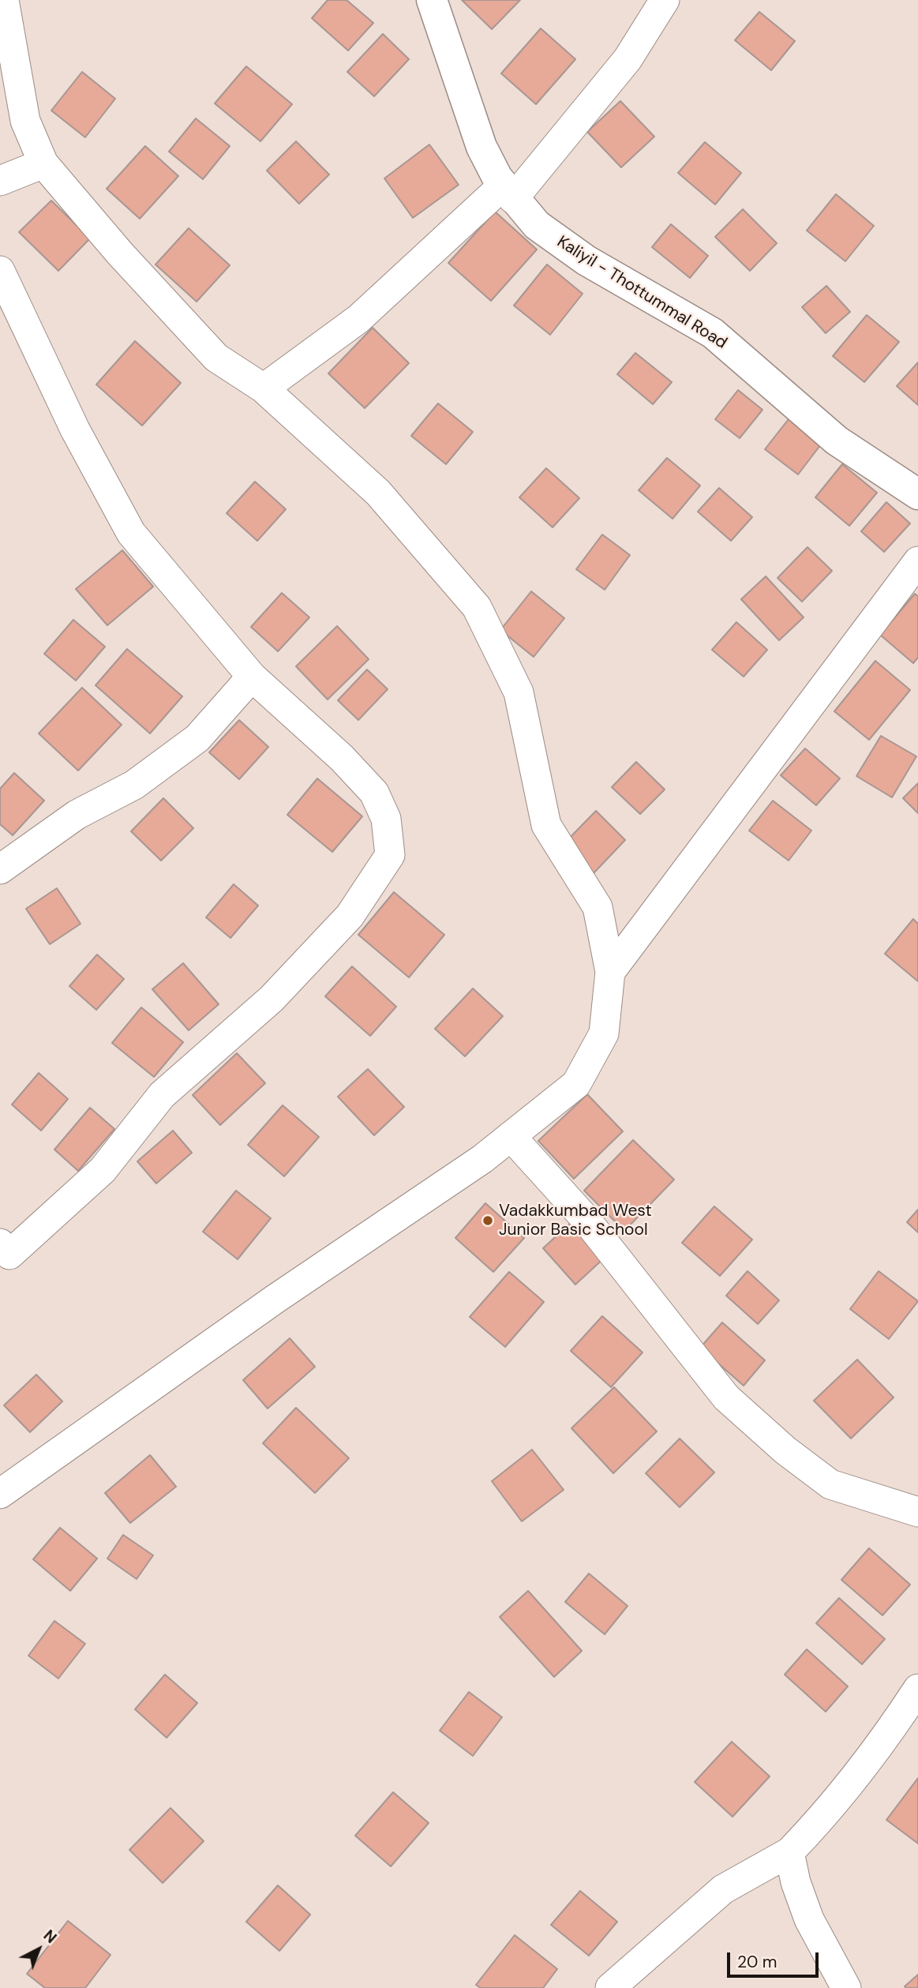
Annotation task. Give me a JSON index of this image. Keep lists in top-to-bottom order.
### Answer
{
  "streets": {
    "main road": ["Kaliyil - Thottummal Road"]
  },
  "places": ["Vadakkumbad West Junior Basic School"],
  "scale_bar": "20 m",
  "north": "top right"
}
